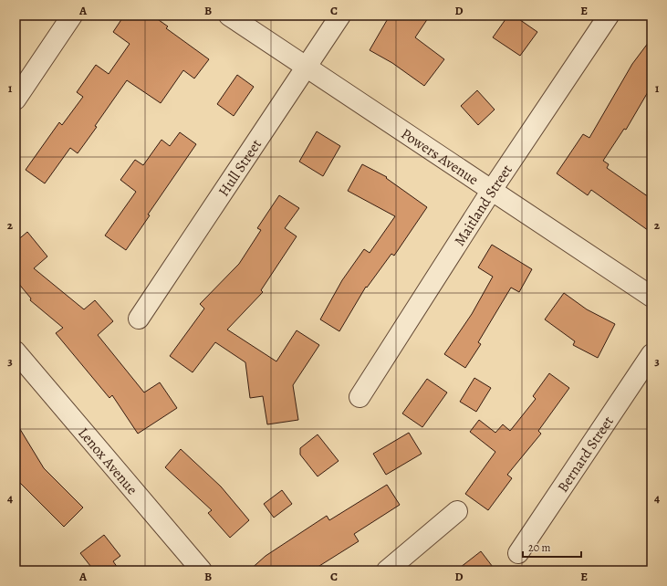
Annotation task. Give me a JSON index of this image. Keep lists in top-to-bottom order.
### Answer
{
  "streets": {
    "street": [
      "Powers Avenue",
      "Hull Street",
      "Maitland Street",
      "Bernard Street",
      "Lenox Avenue"
    ]
  },
  "crossings": [
    ["Powers Avenue", "Hull Street"],
    ["Powers Avenue", "Maitland Street"]
  ],
  "scale_bar": "20 m",
  "grid": {
    "columns": [
      "A",
      "B",
      "C",
      "D",
      "E"
    ],
    "rows": [
      "1",
      "2",
      "3",
      "4"
    ]
  }
}
